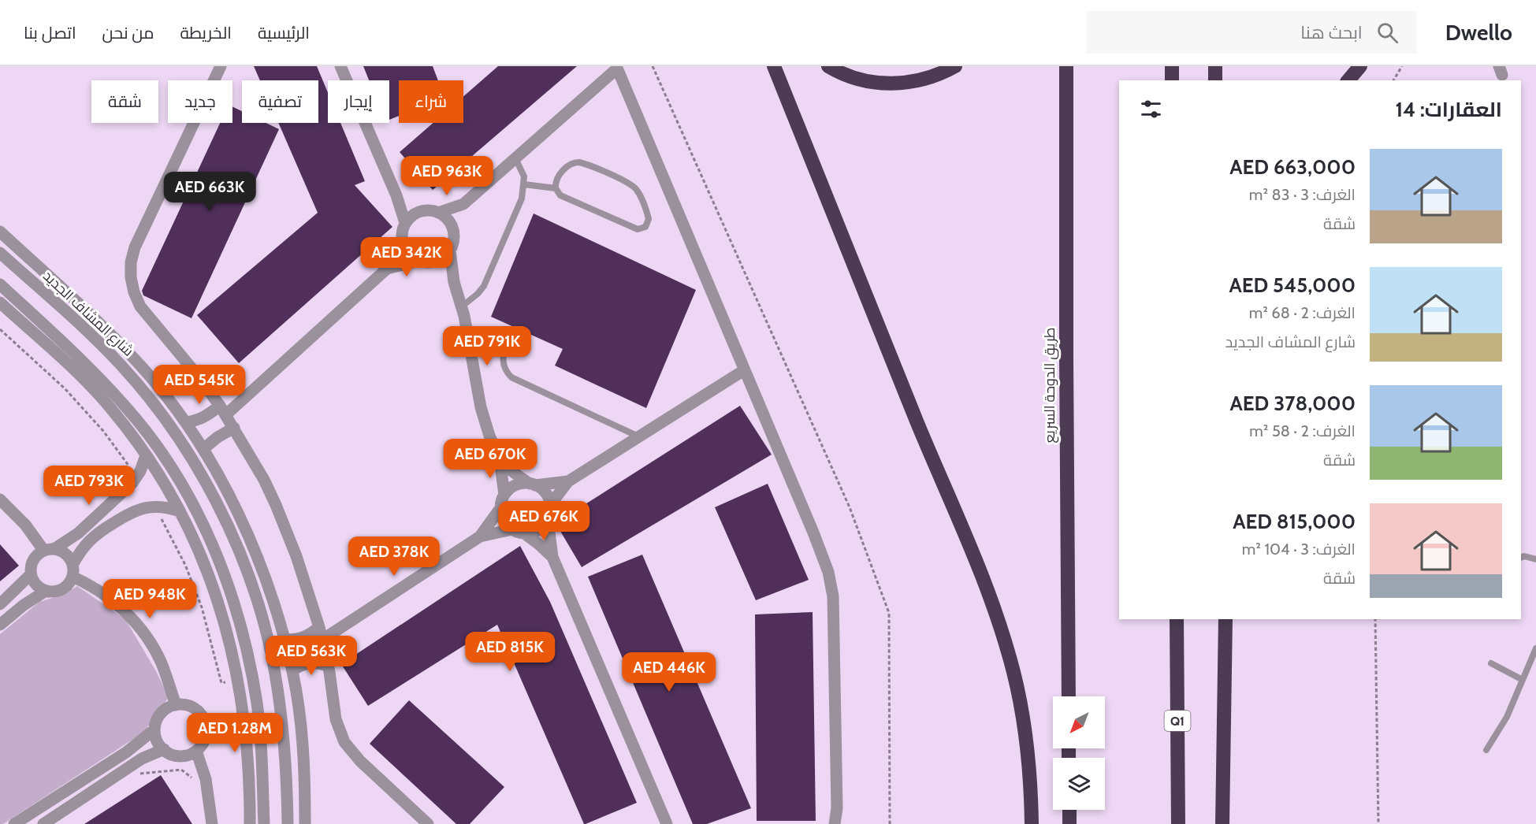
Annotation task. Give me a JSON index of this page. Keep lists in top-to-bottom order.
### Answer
{
  "streets": {
    "highway": ["طريق الدوحة السريع", "Q1"],
    "street": ["شارع المشاف الجديد"]
  },
  "north": "bottom left",
  "page": {
    "header": "Dwello",
    "search": "ابحث هنا",
    "nav": [
      "الرئيسية",
      "الخريطة",
      "من نحن",
      "اتصل بنا"
    ],
    "chip": [
      "شراء",
      "إيجار",
      "تصفية",
      "جديد",
      "شقة"
    ],
    "heading": "العقارات: 14",
    "list": [
      {
        "name": "AED 663,000",
        "note": "الغرف: 3 · 83 m² · شقة"
      },
      {
        "name": "AED 545,000",
        "note": "الغرف: 2 · 68 m² · شارع المشاف الجديد"
      },
      {
        "name": "AED 378,000",
        "note": "الغرف: 2 · 58 m² · شقة"
      },
      {
        "name": "AED 815,000",
        "note": "الغرف: 3 · 104 m² · شقة"
      }
    ],
    "price": [
      "AED 963K",
      "AED 663K",
      "AED 342K",
      "AED 791K",
      "AED 545K",
      "AED 670K",
      "AED 793K",
      "AED 676K",
      "AED 378K",
      "AED 948K",
      "AED 815K",
      "AED 563K",
      "AED 446K",
      "AED 1.28M"
    ]
  }
}
